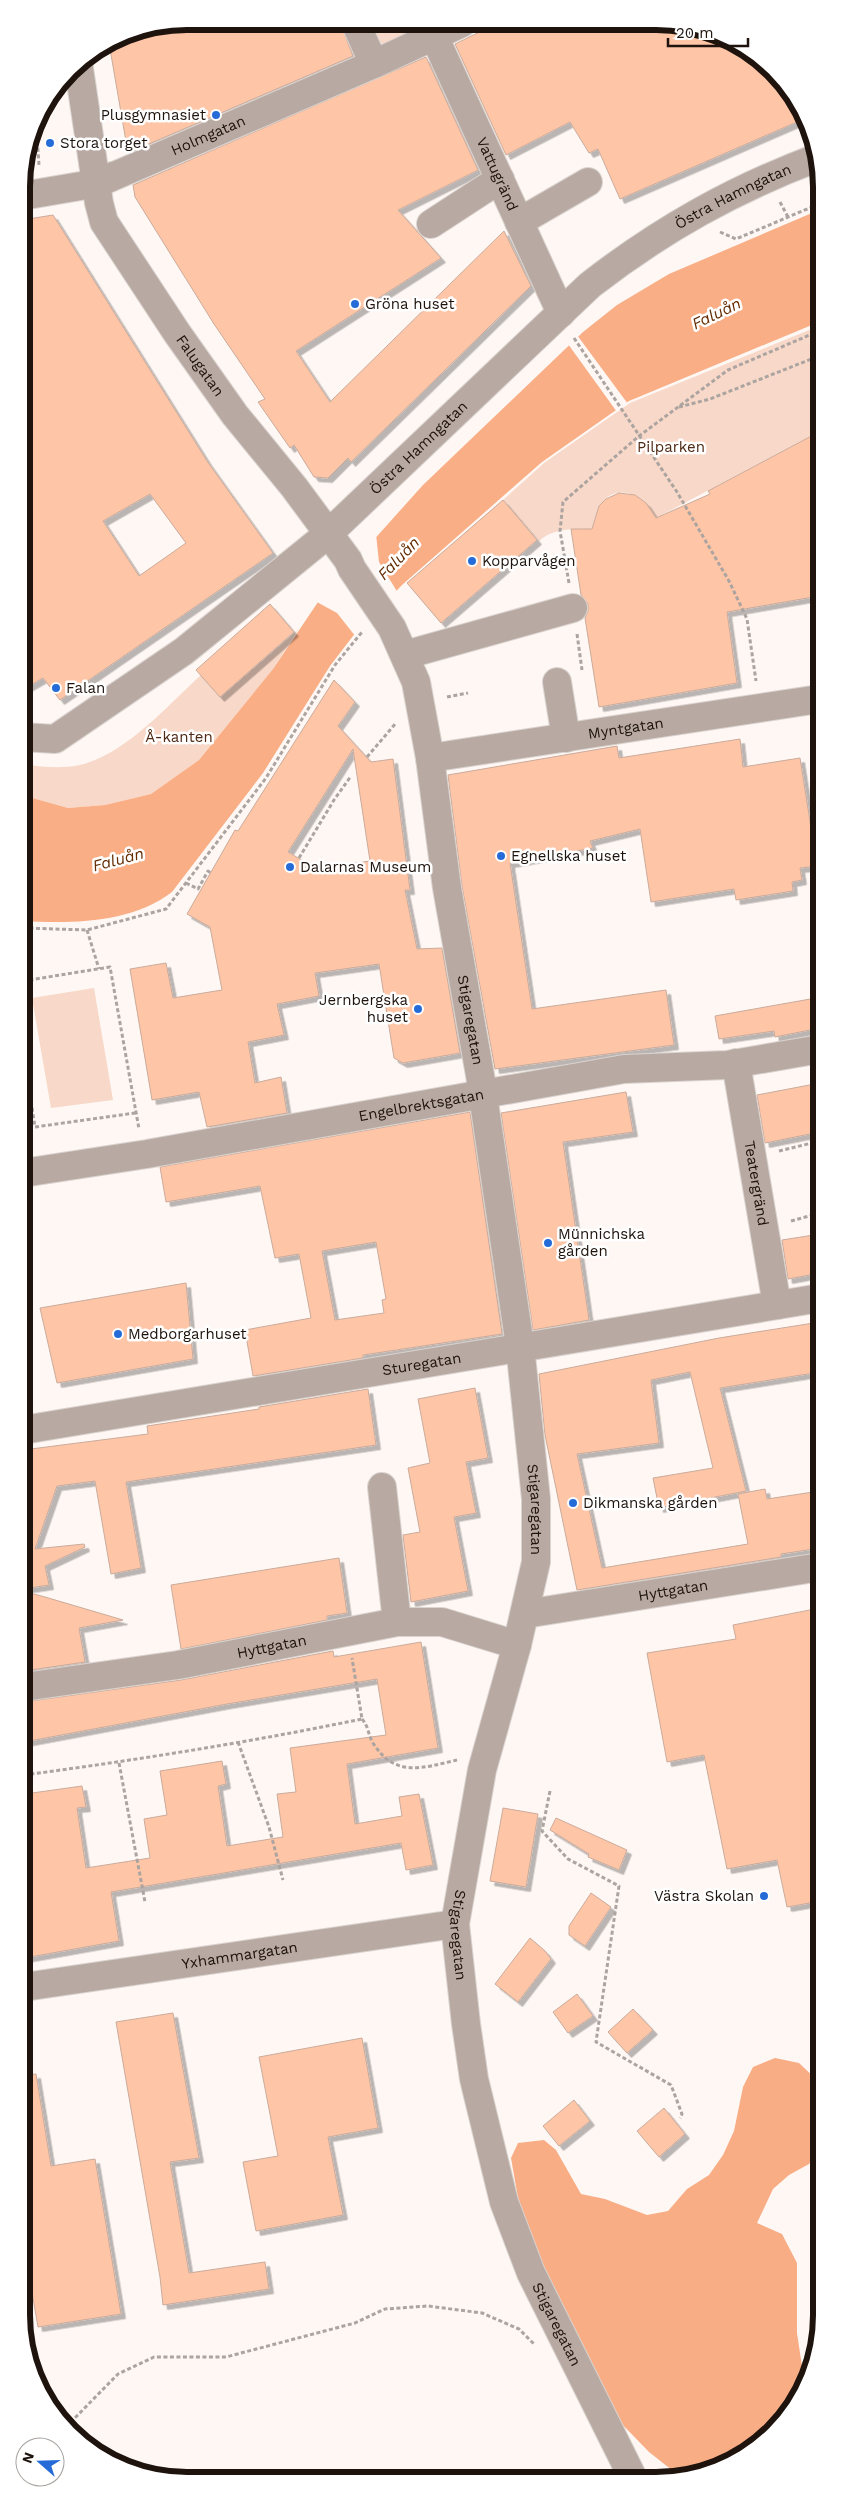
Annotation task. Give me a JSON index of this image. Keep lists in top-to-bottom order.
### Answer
{
  "streets": {
    "street": [
      "Holmgatan",
      "Vattugränd",
      "Östra Hamngatan",
      "Falugatan",
      "Myntgatan",
      "Stigaregatan",
      "Engelbrektsgatan",
      "Teatergränd",
      "Sturegatan",
      "Hyttgatan",
      "Yxhammargatan"
    ]
  },
  "crossings": [
    ["Holmgatan", "Vattugränd"],
    ["Holmgatan", "Falugatan"],
    ["Vattugränd", "Östra Hamngatan"],
    ["Östra Hamngatan", "Falugatan"],
    ["Östra Hamngatan", "Stigaregatan"],
    ["Falugatan", "Stigaregatan"],
    ["Myntgatan", "Stigaregatan"],
    ["Stigaregatan", "Engelbrektsgatan"],
    ["Stigaregatan", "Sturegatan"],
    ["Stigaregatan", "Hyttgatan"],
    ["Stigaregatan", "Yxhammargatan"],
    ["Engelbrektsgatan", "Teatergränd"],
    ["Teatergränd", "Sturegatan"]
  ],
  "water": ["Faluån"],
  "parks": ["Pilparken", "Å-kanten"],
  "places": [
    "Plusgymnasiet",
    "Stora torget",
    "Gröna huset",
    "Kopparvågen",
    "Falan",
    "Egnellska huset",
    "Dalarnas Museum",
    "Jernbergska huset",
    "Münnichska gården",
    "Medborgarhuset",
    "Dikmanska gården",
    "Västra Skolan"
  ],
  "scale_bar": "20 m",
  "north": "left"
}
